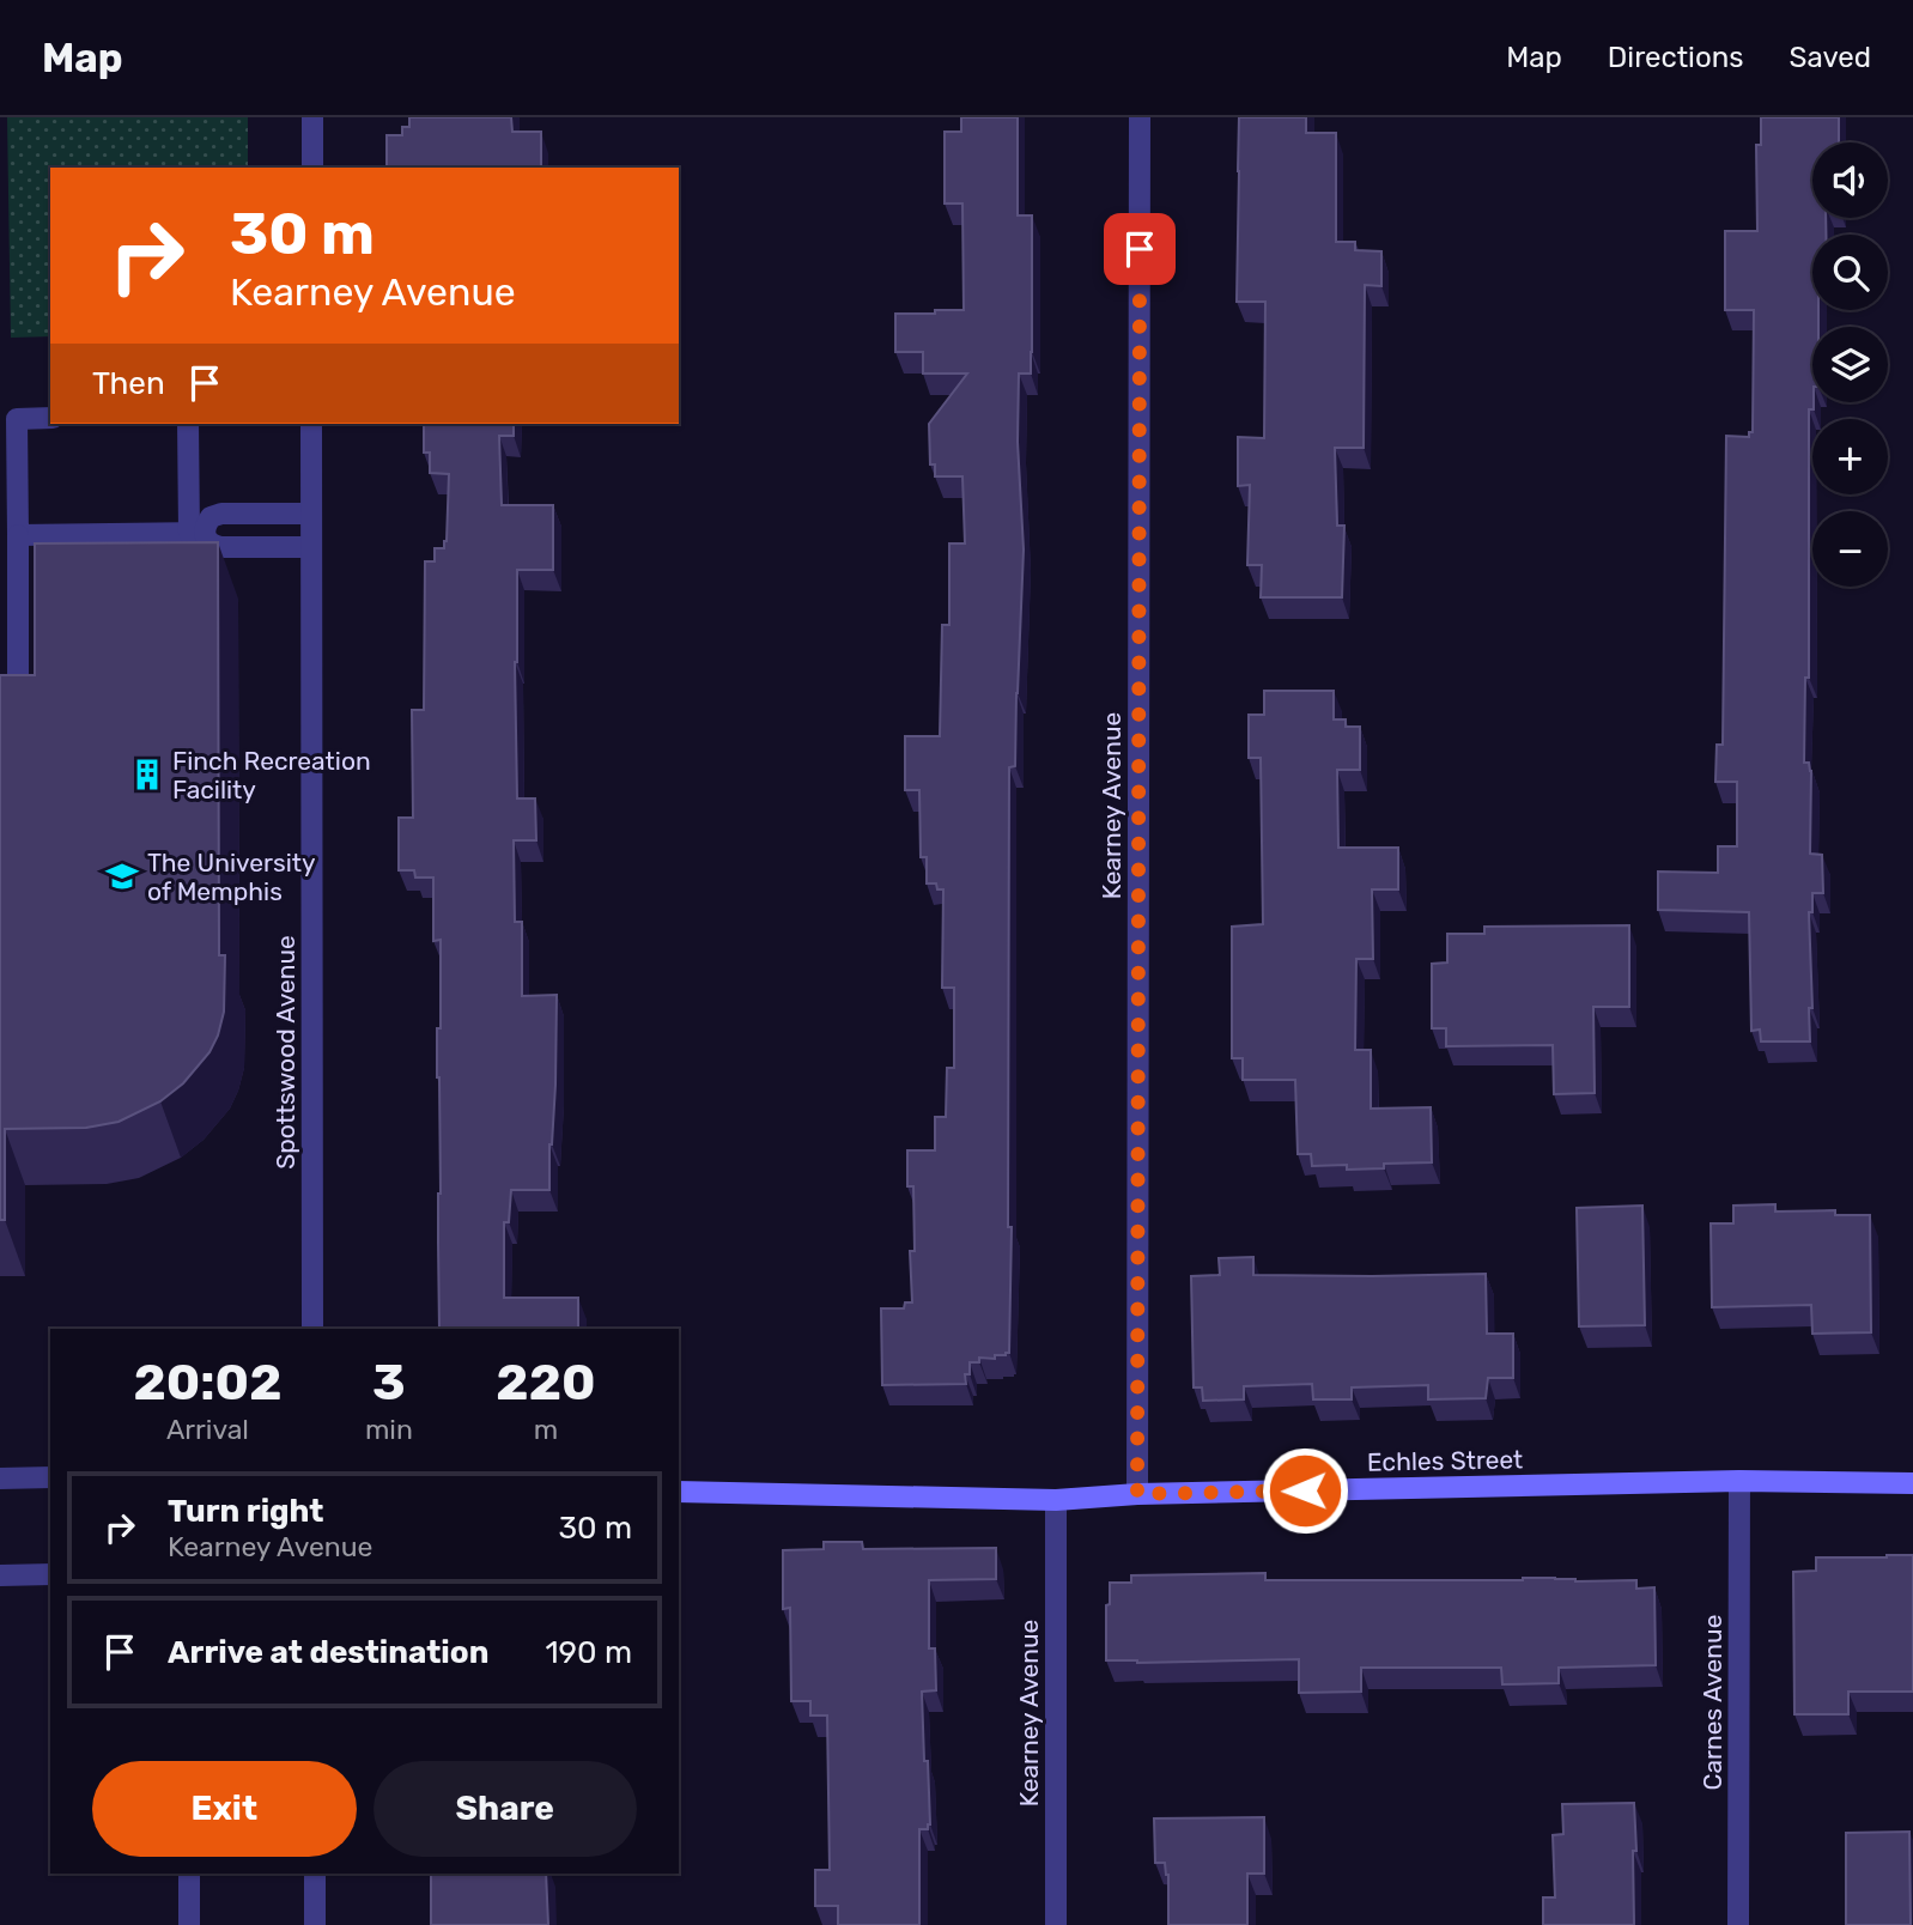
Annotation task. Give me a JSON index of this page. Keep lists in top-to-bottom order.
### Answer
{
  "streets": {
    "street": [
      "Kearney Avenue",
      "Spottswood Avenue",
      "Echles Street",
      "Carnes Avenue"
    ]
  },
  "crossings": [
    ["Kearney Avenue", "Echles Street"],
    ["Echles Street", "Carnes Avenue"]
  ],
  "places": {
    "building": ["Finch Recreation Facility"],
    "school or university": ["The University of Memphis"]
  },
  "page": {
    "header": "Map",
    "nav": ["Map", "Directions", "Saved"],
    "map_buttons": ["+", "−"],
    "turn": ["30 m", "Kearney Avenue"],
    "then": "Then",
    "eta": [
      "20:02",
      "Arrival",
      "3",
      "min",
      "220",
      "m"
    ],
    "list": [
      {
        "name": "Turn right",
        "note": "Kearney Avenue",
        "value": "30 m"
      },
      {
        "name": "Arrive at destination",
        "value": "190 m"
      }
    ],
    "buttons": ["Exit", "Share"]
  }
}
